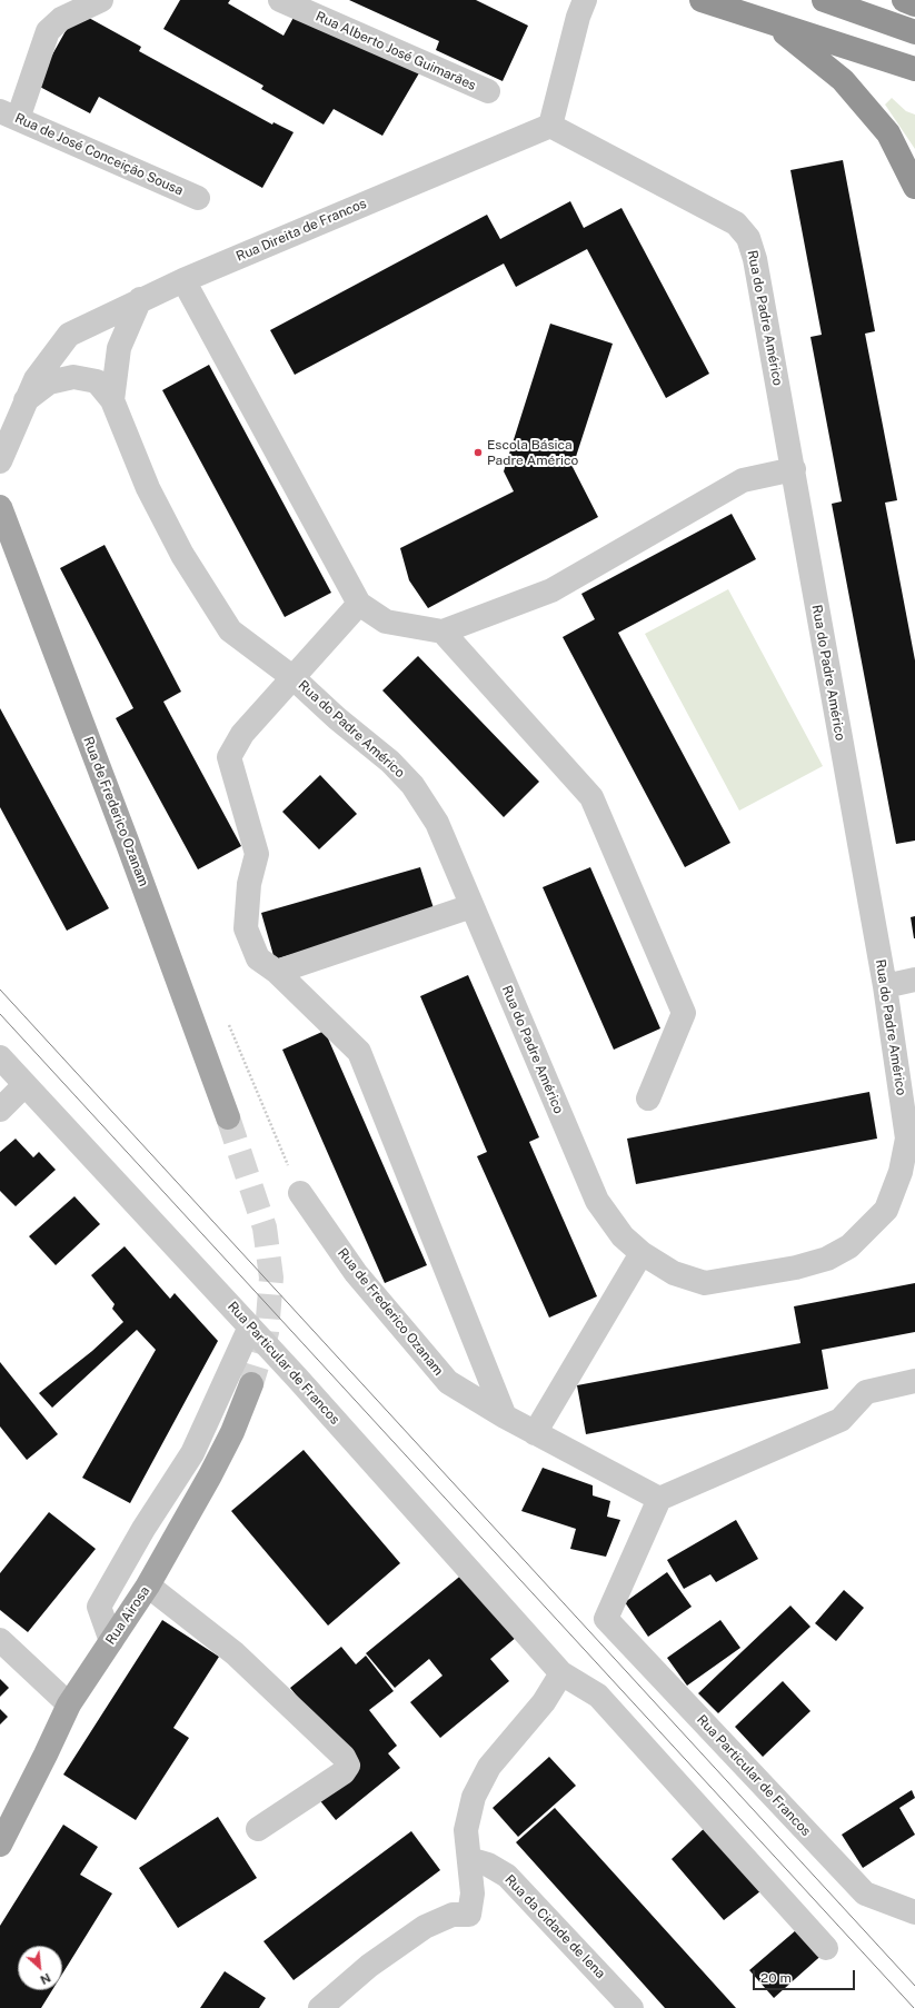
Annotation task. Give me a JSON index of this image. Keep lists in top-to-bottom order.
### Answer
{
  "streets": {
    "main road": ["Rua de Frederico Ozanam", "Rua Airosa"],
    "street": [
      "Rua Alberto José Guimarães",
      "Rua de José Conceição Sousa",
      "Rua Direita de Francos",
      "Rua do Padre Américo",
      "Rua Particular de Francos",
      "Rua da Cidade de Iena"
    ]
  },
  "crossings": [
    ["Rua Direita de Francos", "Rua do Padre Américo"],
    ["Rua de Frederico Ozanam", "Rua Particular de Francos"]
  ],
  "places": ["Escola Básica Padre Américo"],
  "scale_bar": "20 m",
  "north": "bottom right"
}
